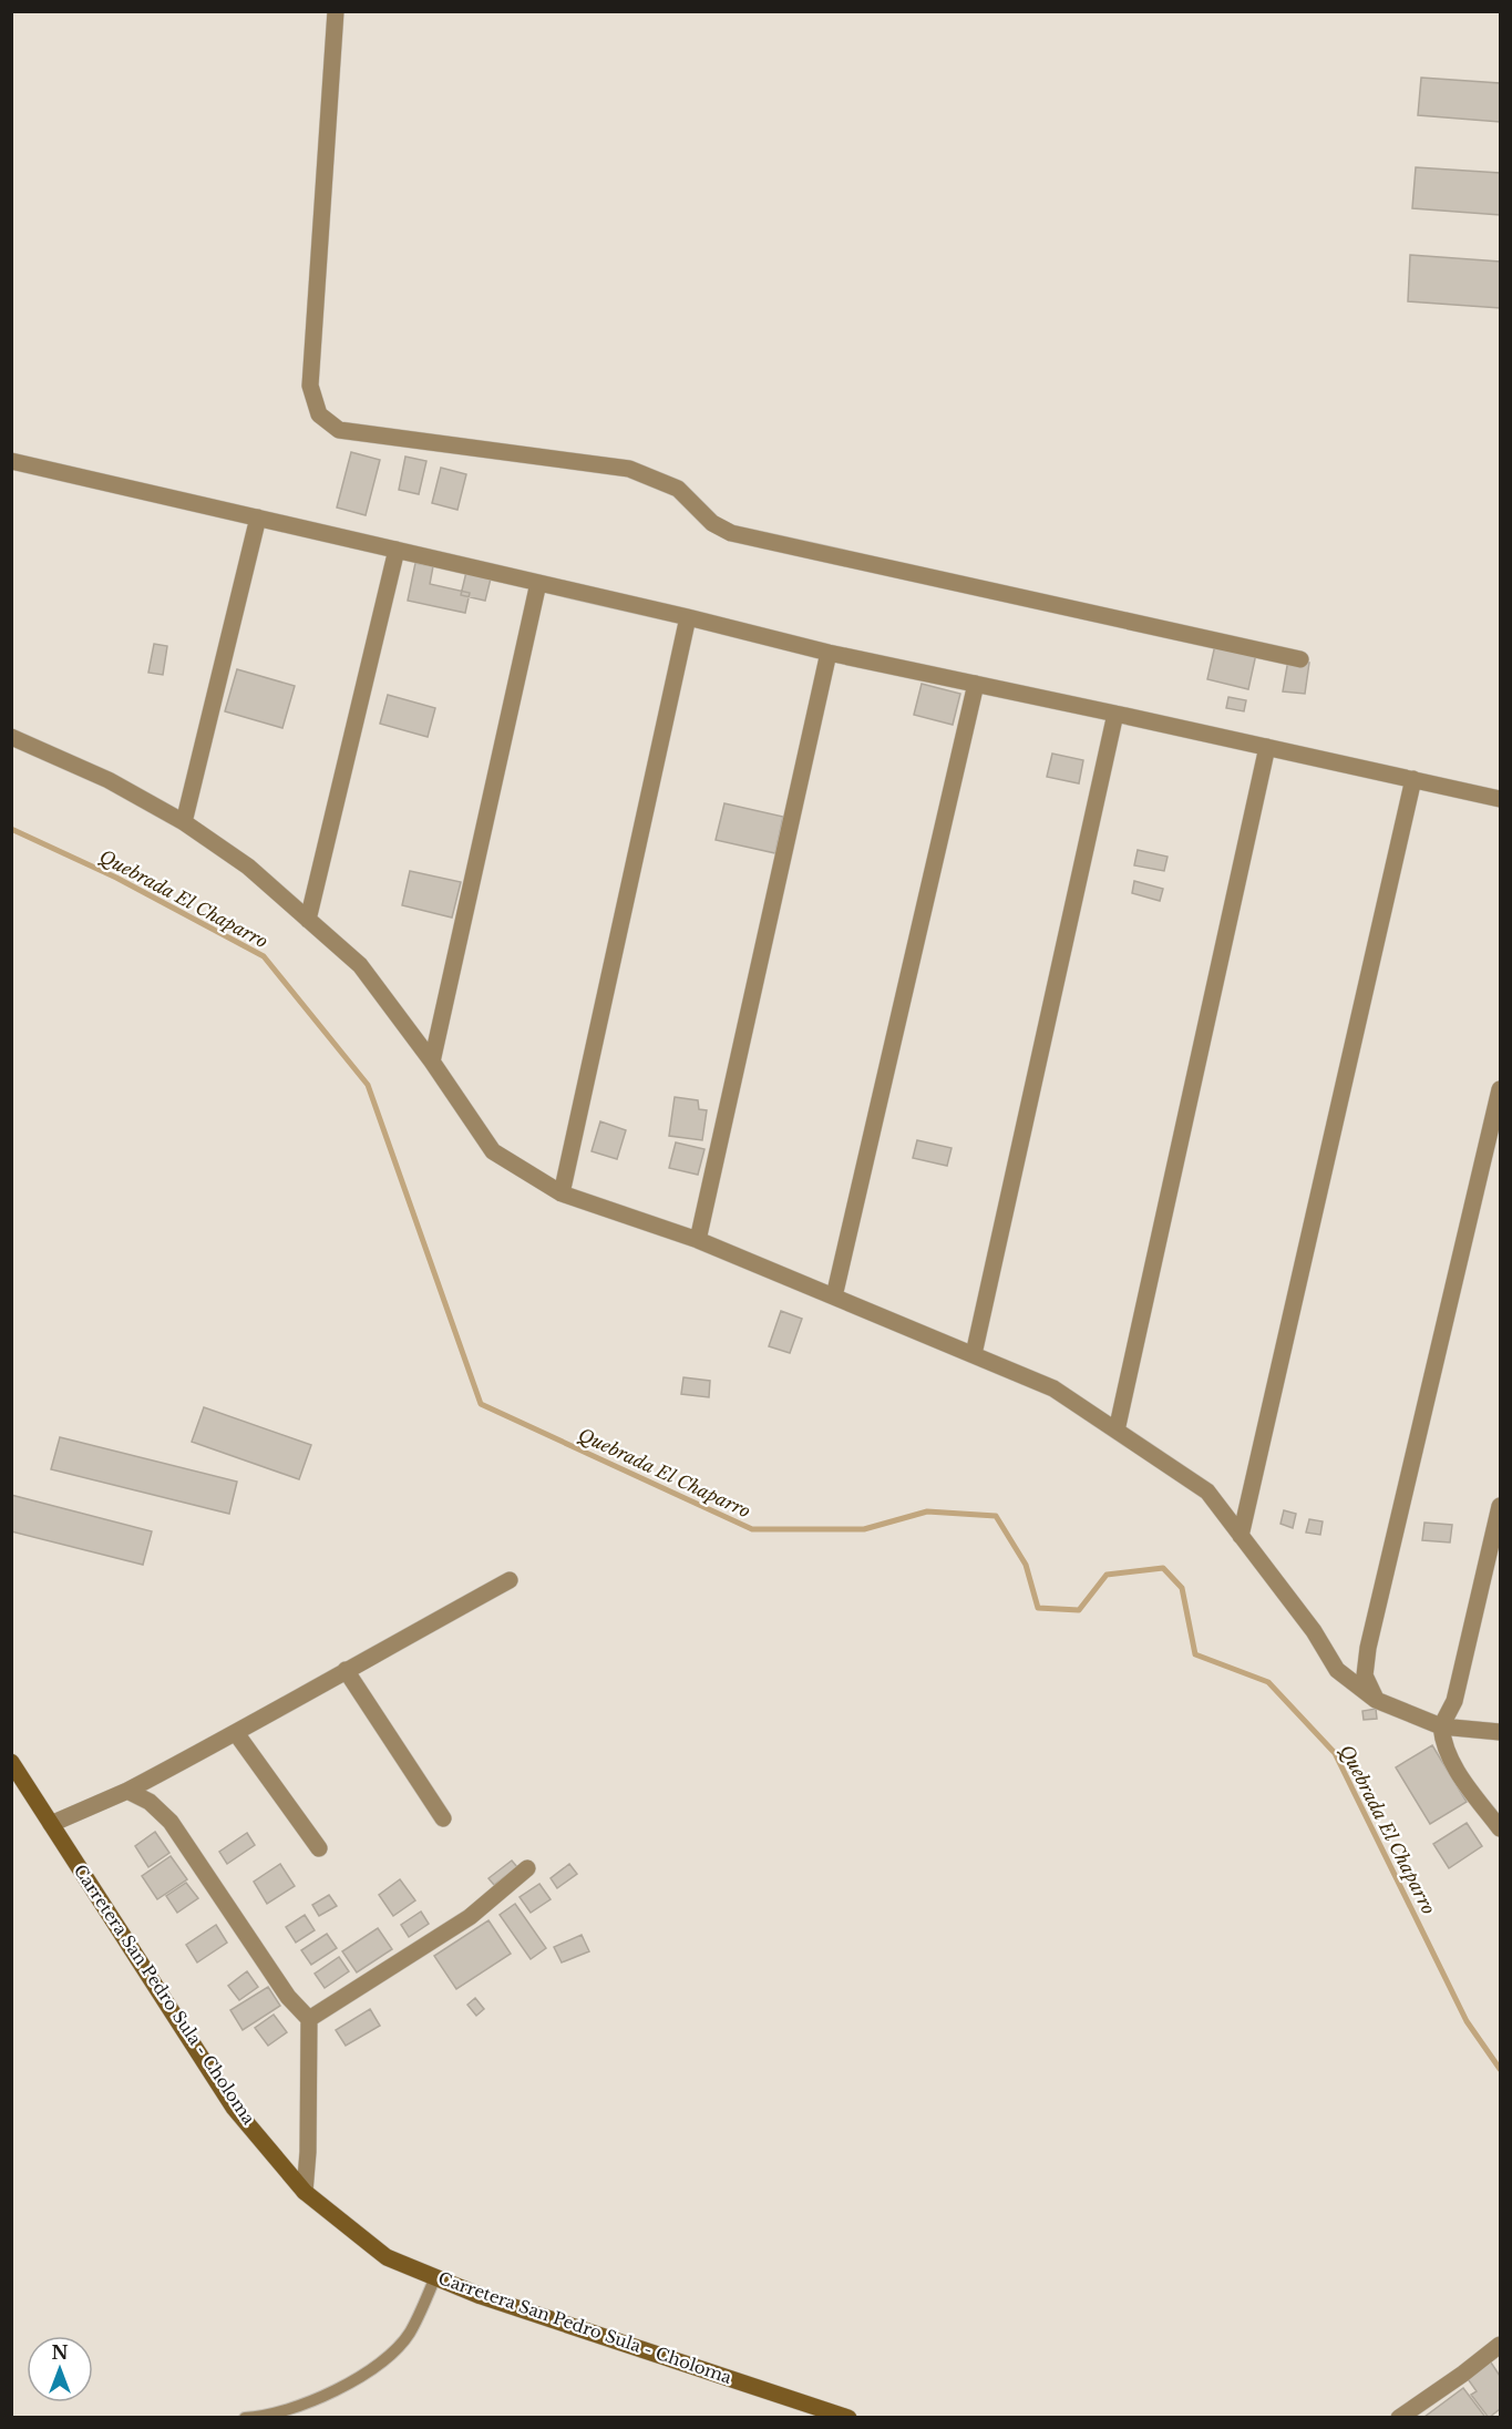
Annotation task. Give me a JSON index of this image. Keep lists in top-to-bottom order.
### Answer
{
  "streets": {
    "main road": ["Carretera San Pedro Sula - Choloma"]
  },
  "water": ["Quebrada El Chaparro"],
  "north": "top"
}
